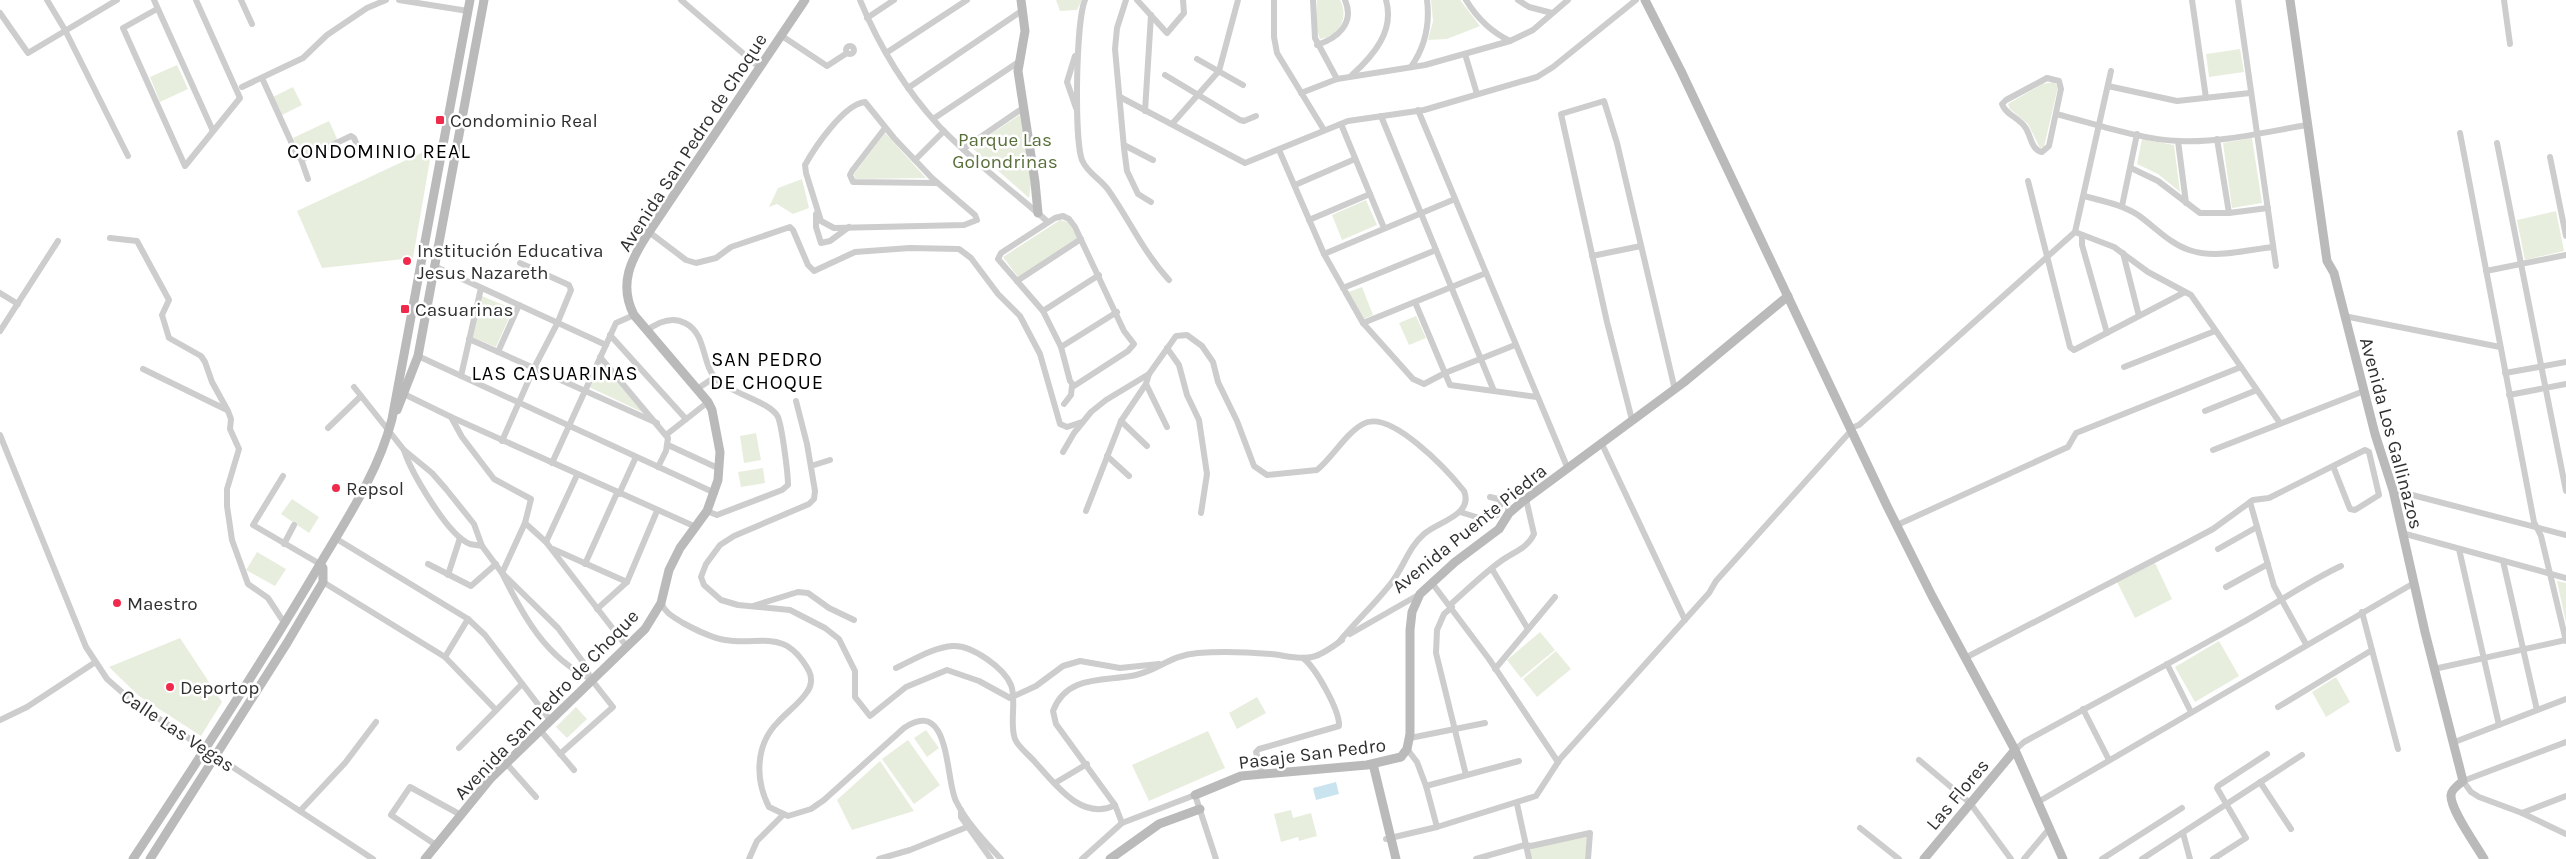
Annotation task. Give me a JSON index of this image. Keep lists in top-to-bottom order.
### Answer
{
  "streets": {
    "street": [
      "Avenida San Pedro de Choque",
      "Avenida Los Gallinazos",
      "Avenida Puente Piedra",
      "Calle Las Vegas",
      "Pasaje San Pedro",
      "Las Flores"
    ]
  },
  "crossings": [
    ["Avenida Puente Piedra", "Pasaje San Pedro"]
  ],
  "districts": ["CONDOMINIO REAL", "SAN PEDRO DE CHOQUE", "LAS CASUARINAS"],
  "parks": ["Parque Las Golondrinas"],
  "places": {
    "transit": ["Condominio Real", "Casuarinas"],
    "other": [
      "Institución Educativa Jesus Nazareth",
      "Repsol",
      "Maestro",
      "Deportop"
    ]
  }
}
